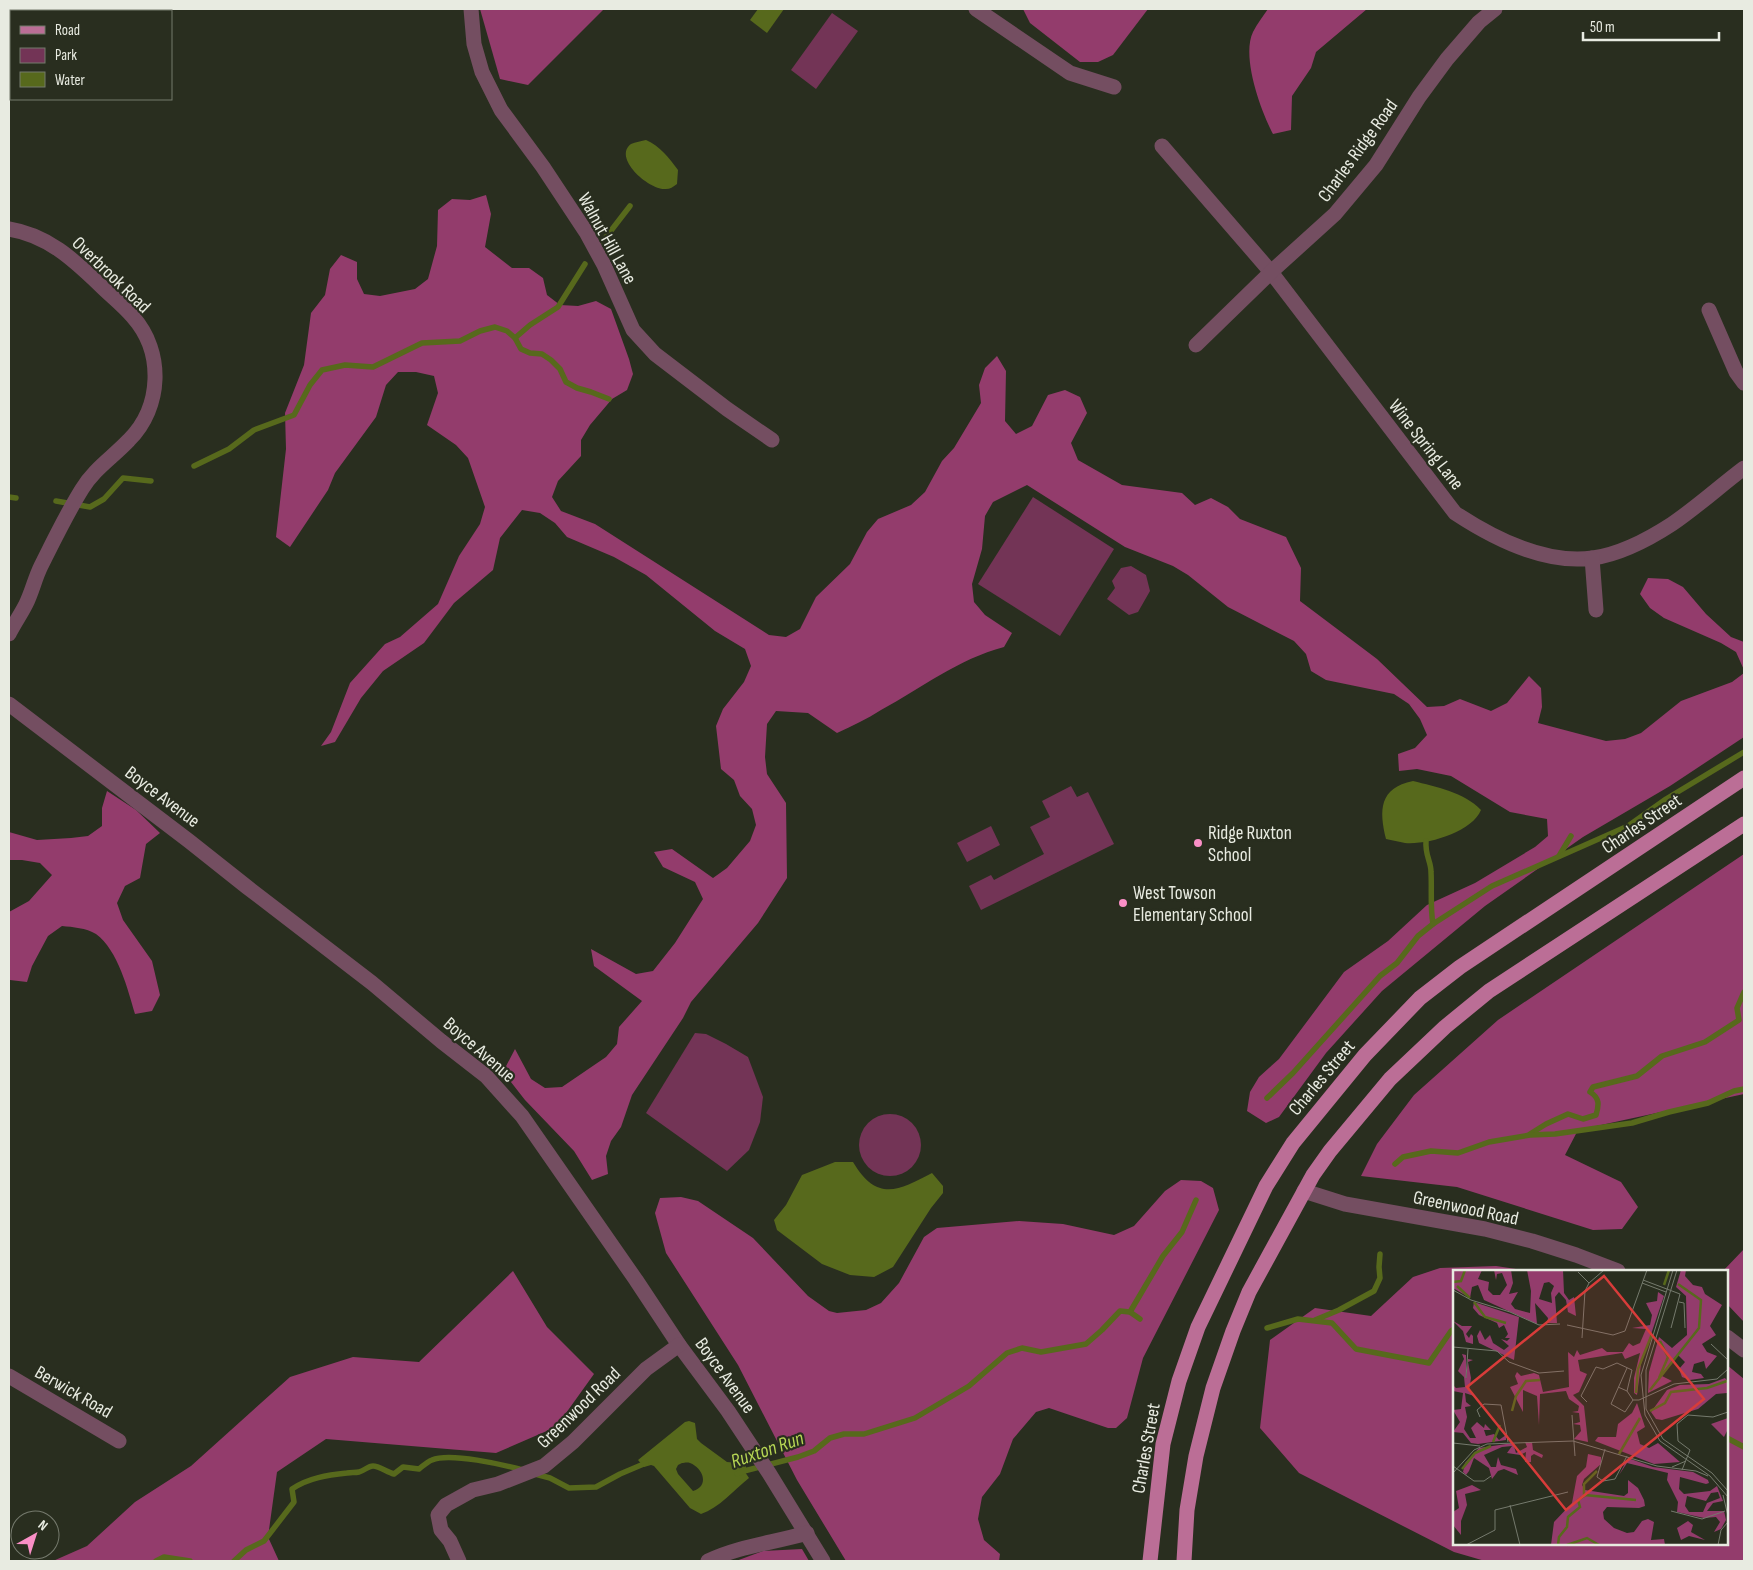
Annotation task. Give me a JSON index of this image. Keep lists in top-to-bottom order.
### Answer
{
  "streets": {
    "main road": ["Charles Street"],
    "street": [
      "Charles Ridge Road",
      "Walnut Hill Lane",
      "Overbrook Road",
      "Wine Spring Lane",
      "Boyce Avenue",
      "Greenwood Road",
      "Berwick Road"
    ]
  },
  "crossings": [
    ["Charles Ridge Road", "Wine Spring Lane"],
    ["Boyce Avenue", "Greenwood Road"]
  ],
  "water": ["Ruxton Run"],
  "places": ["Ridge Ruxton School", "West Towson Elementary School"],
  "legend": ["Road", "Park", "Water"],
  "scale_bar": "50 m",
  "north": "top right"
}
